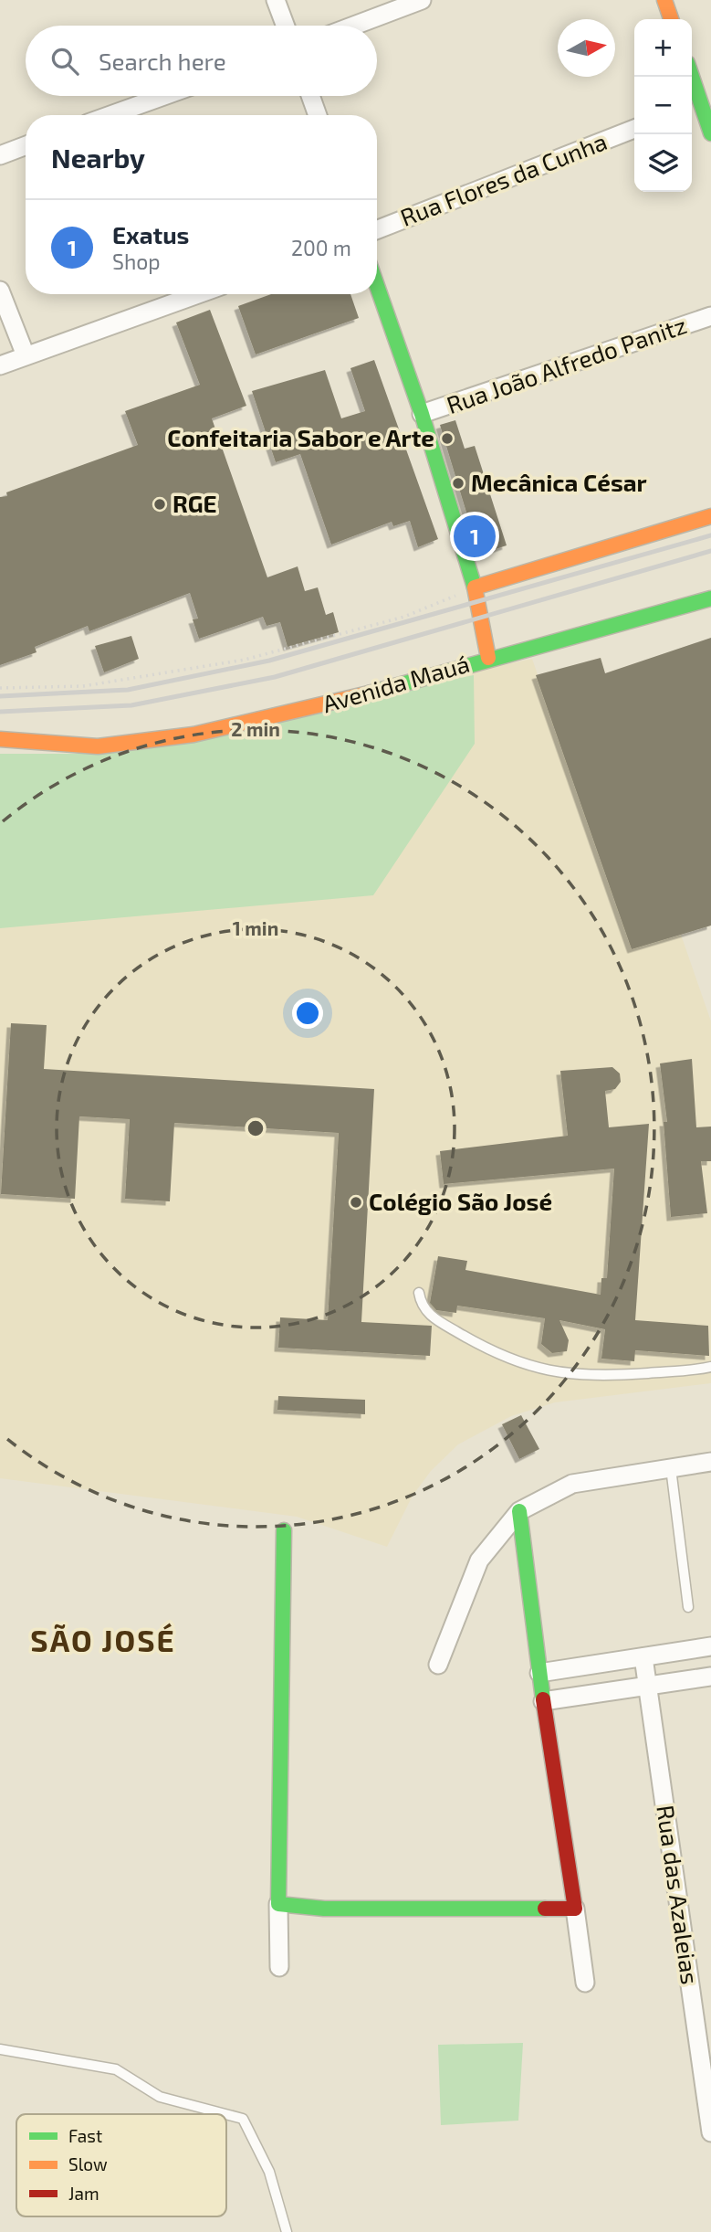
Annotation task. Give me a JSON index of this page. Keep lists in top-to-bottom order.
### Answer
{
  "streets": {
    "street": [
      "Rua Flores da Cunha",
      "Rua João Alfredo Panitz",
      "Avenida Mauá",
      "Rua das Azaleias"
    ]
  },
  "crossings": [
    ["Rua João Alfredo Panitz", "Avenida Mauá"]
  ],
  "districts": ["SÃO JOSÉ"],
  "places": [
    "Confeitaria Sabor e Arte",
    "Mecânica César",
    "RGE",
    "Colégio São José"
  ],
  "legend": ["Fast", "Slow", "Jam"],
  "north": "right",
  "page": {
    "map_buttons": ["+", "−"],
    "search": "Search here",
    "heading": "Nearby",
    "list": [
      {
        "mark": "1",
        "name": "Exatus",
        "note": "Shop",
        "value": "200 m"
      }
    ],
    "pins": "1"
  },
  "rings": ["2 min", "1 min"]
}
